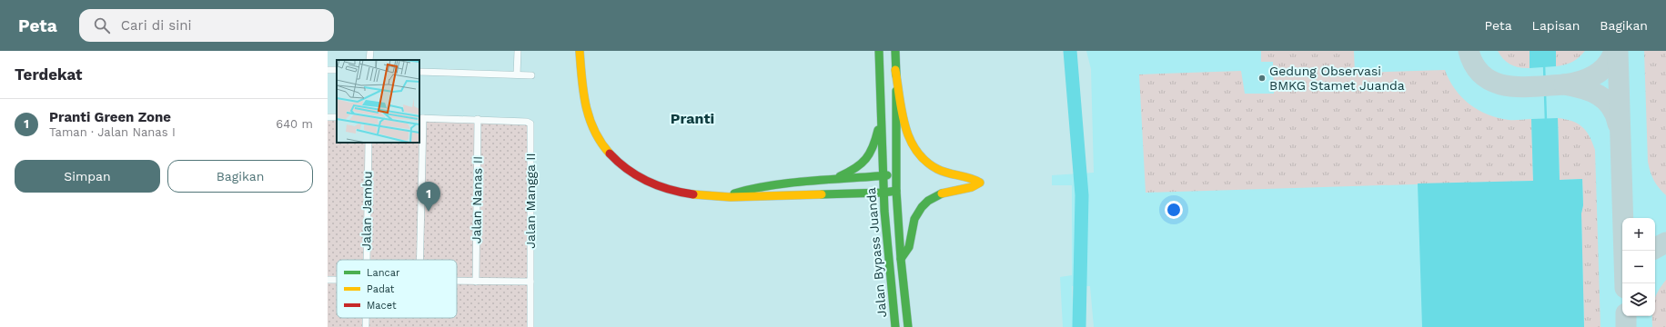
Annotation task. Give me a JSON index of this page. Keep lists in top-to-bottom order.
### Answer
{
  "streets": {
    "main road": ["Jalan Bypass Juanda"],
    "street": ["Jalan Nanas II", "Jalan Mangga II", "Jalan Jambu"]
  },
  "crossings": [
    ["Jalan Nanas II", "Jalan Mangga II"]
  ],
  "districts": ["Pranti"],
  "places": ["Gedung Observasi BMKG Stamet Juanda"],
  "legend": ["Lancar", "Padat", "Macet"],
  "page": {
    "header": "Peta",
    "search": "Cari di sini",
    "nav": ["Peta", "Lapisan", "Bagikan"],
    "heading": "Terdekat",
    "list": [
      {
        "mark": "1",
        "name": "Pranti Green Zone",
        "note": "Taman · Jalan Nanas I",
        "value": "640 m"
      }
    ],
    "buttons": ["Simpan", "Bagikan"],
    "pins": "1",
    "map_buttons": ["+", "−"]
  }
}
